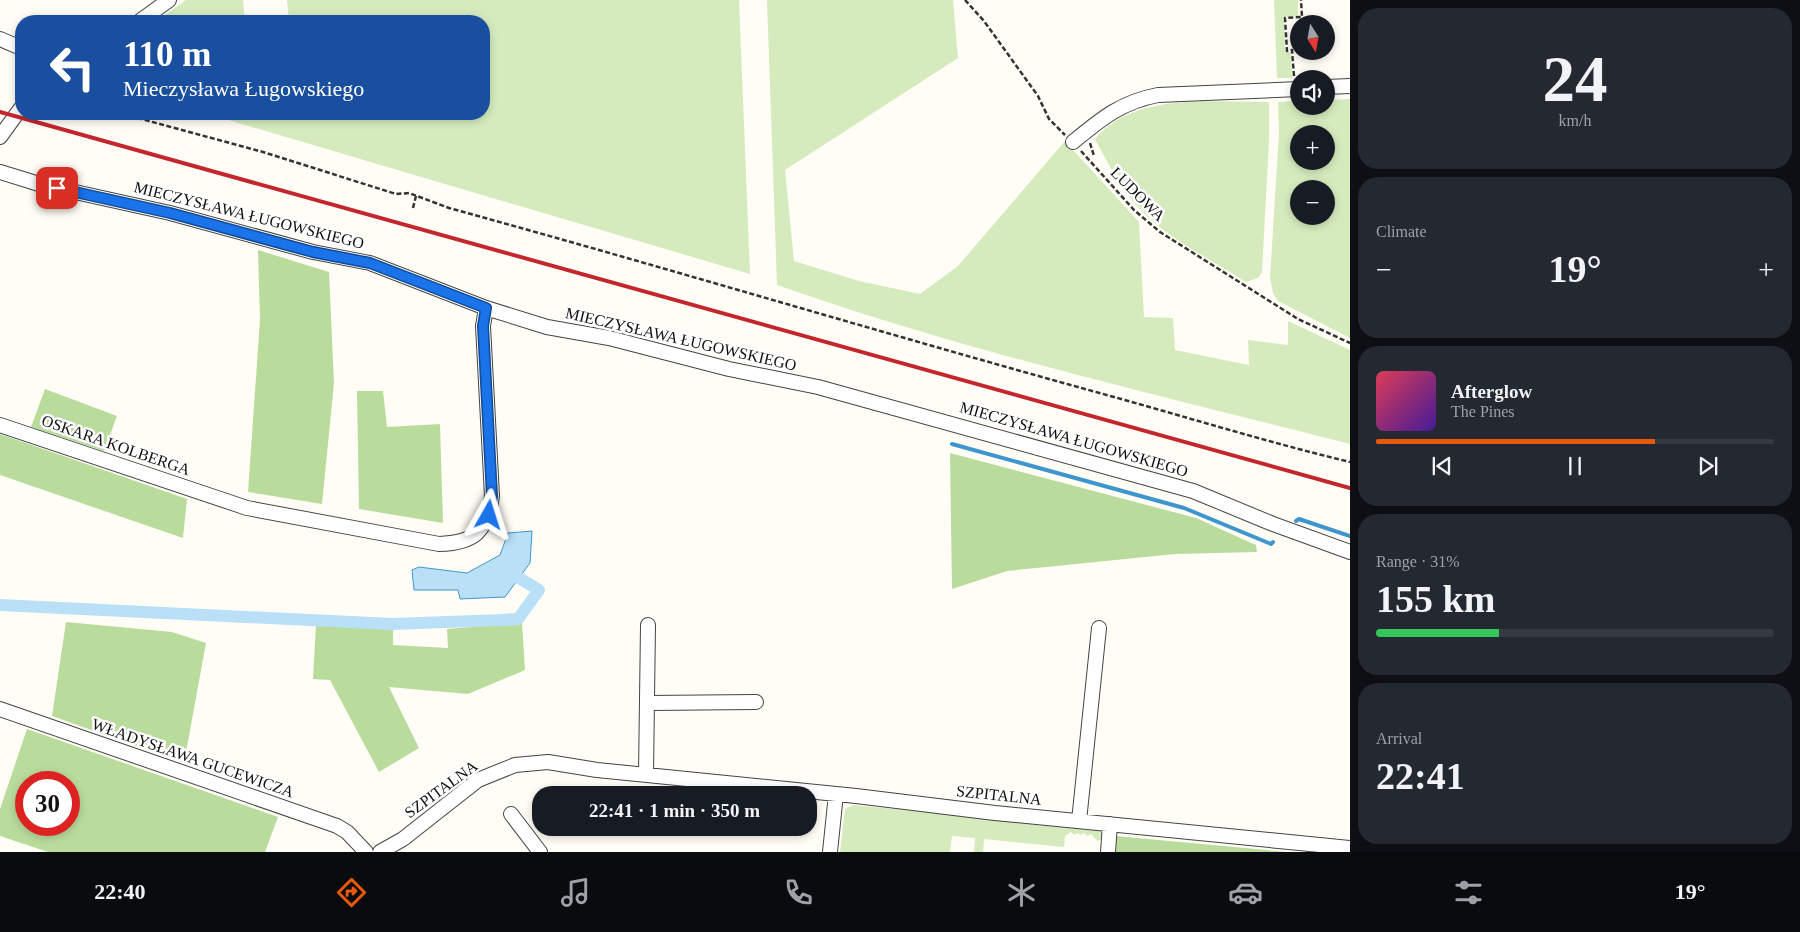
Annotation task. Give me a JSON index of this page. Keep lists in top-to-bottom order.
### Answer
{
  "streets": {
    "street": [
      "MIECZYSŁAWA ŁUGOWSKIEGO",
      "OSKARA KOLBERGA",
      "WŁADYSŁAWA GUCEWICZA",
      "SZPITALNA"
    ],
    "path": ["LUDOWA"]
  },
  "crossings": [
    ["MIECZYSŁAWA ŁUGOWSKIEGO", "OSKARA KOLBERGA"]
  ],
  "north": "bottom",
  "page": {
    "tile": [
      ["24", "km/h"],
      "Climate",
      ["Range · 31%", "155 km"],
      ["Arrival", "22:41"]
    ],
    "map_buttons": ["+", "−"],
    "turn": ["110 m", "Mieczysława Ługowskiego"],
    "heat": ["−", "19°", "+"],
    "song": ["Afterglow", "The Pines"],
    "limit": "30",
    "trip": "22:41 · 1 min · 350 m",
    "tabs": ["22:40", "19°"]
  }
}
